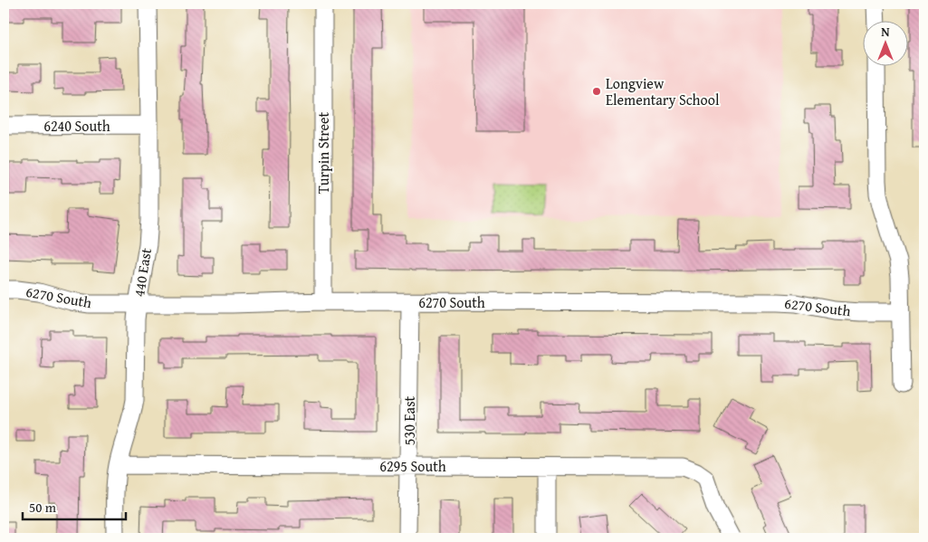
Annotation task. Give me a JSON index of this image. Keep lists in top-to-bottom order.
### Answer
{
  "streets": {
    "street": [
      "6240 South",
      "Turpin Street",
      "440 East",
      "6270 South",
      "530 East",
      "6295 South"
    ]
  },
  "crossings": [
    ["6240 South", "440 East"],
    ["Turpin Street", "6270 South"],
    ["440 East", "6270 South"],
    ["440 East", "6295 South"],
    ["6270 South", "530 East"],
    ["530 East", "6295 South"]
  ],
  "places": ["Longview Elementary School"],
  "scale_bar": "50 m",
  "north": "top"
}
